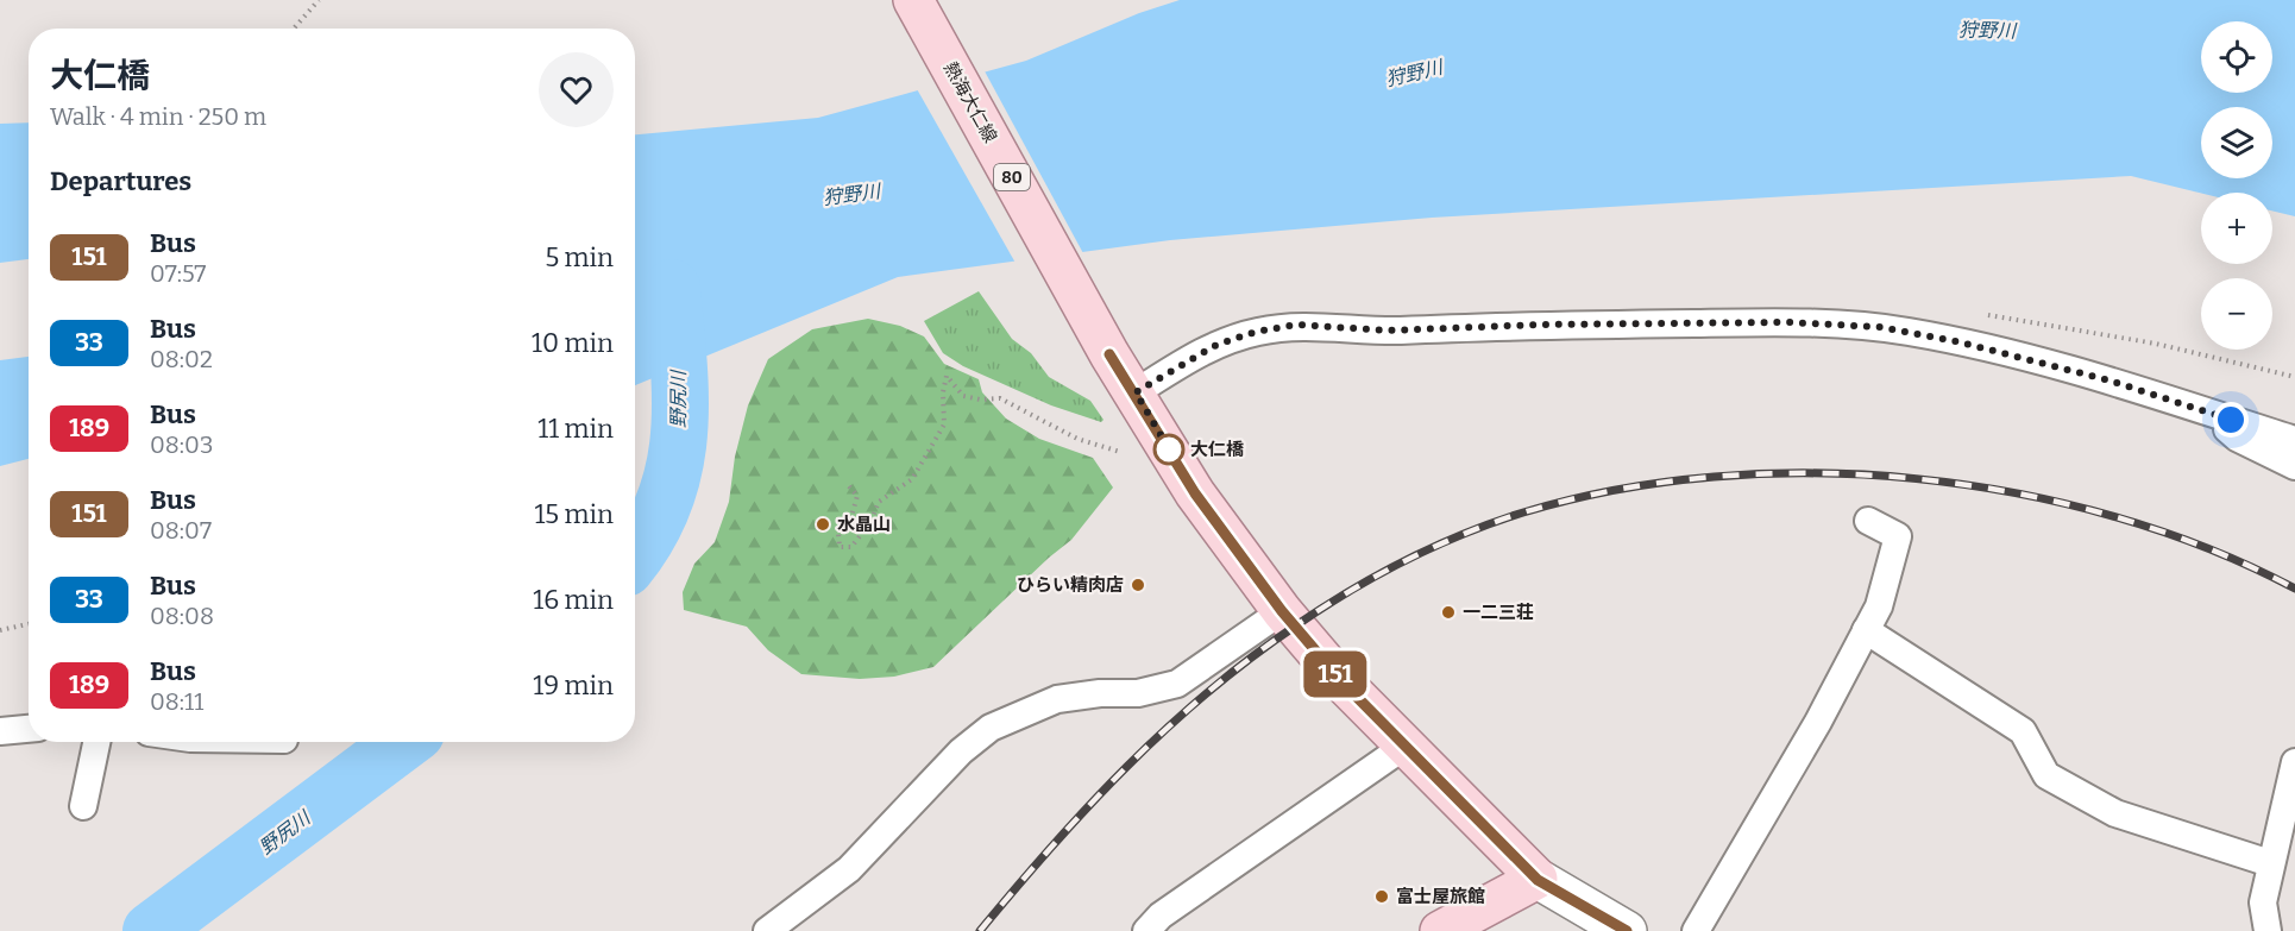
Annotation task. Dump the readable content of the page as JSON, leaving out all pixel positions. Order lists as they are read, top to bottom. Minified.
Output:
{"streets":{"main road":["熱海大仁線","80"]},"crossings":[["熱海大仁線","80"]],"water":["狩野川","野尻川"],"places":["大仁橋","水晶山","ひらい精肉店","一二三荘","富士屋旅館"],"lines":["bus line 151"],"page":{"on_map":"151","map_buttons":["+","−"],"heading":[["大仁橋","Walk · 4 min · 250 m"],"Departures"],"list":[{"mark":"151","name":"Bus","note":"07:57","value":"5 min"},{"mark":"33","name":"Bus","note":"08:02","value":"10 min"},{"mark":"189","name":"Bus","note":"08:03","value":"11 min"},{"mark":"151","name":"Bus","note":"08:07","value":"15 min"},{"mark":"33","name":"Bus","note":"08:08","value":"16 min"},{"mark":"189","name":"Bus","note":"08:11","value":"19 min"}]}}
